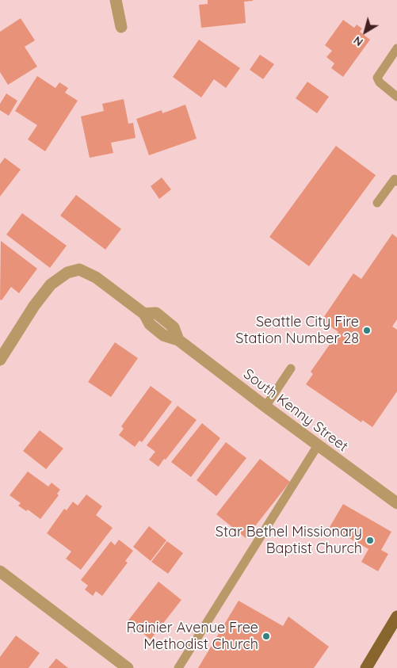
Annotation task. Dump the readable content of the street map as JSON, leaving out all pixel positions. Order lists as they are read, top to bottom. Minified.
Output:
{"streets":{"street":["South Kenny Street"]},"places":["Seattle City Fire Station Number 28","Star Bethel Missionary Baptist Church","Rainier Avenue Free Methodist Church"],"north":"bottom left"}
